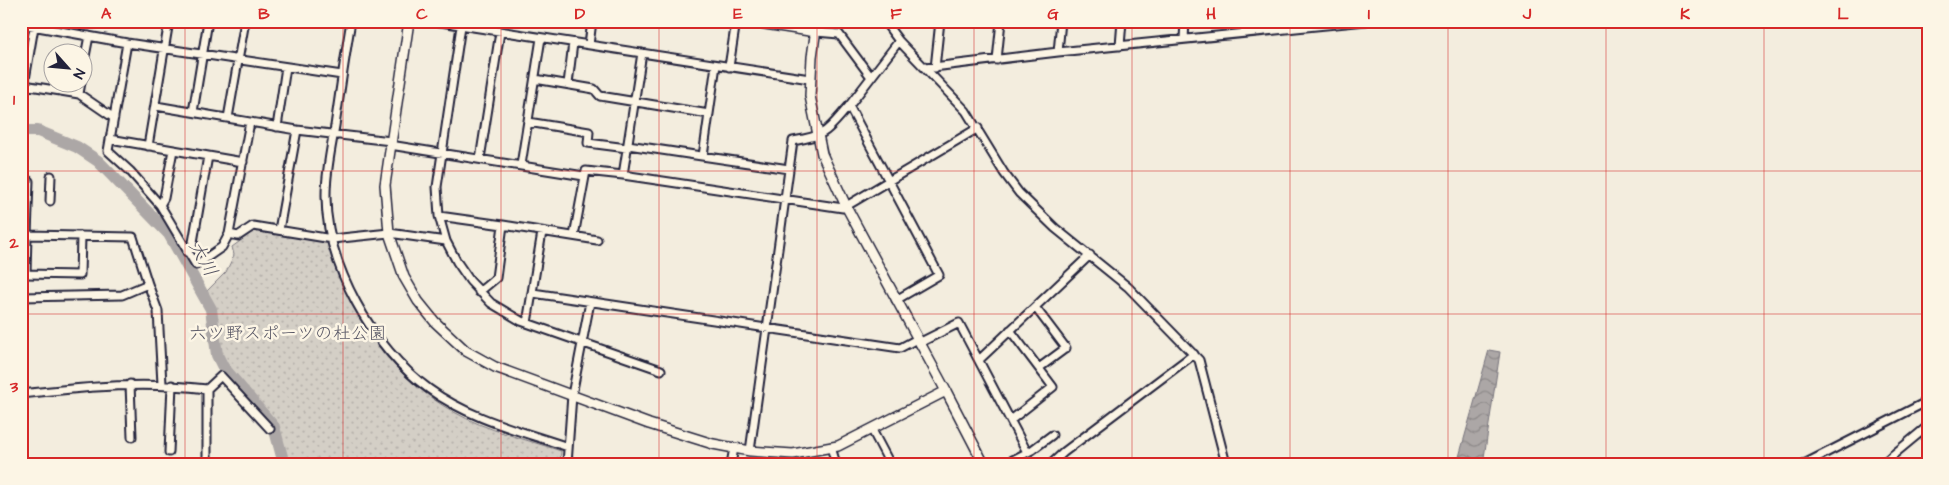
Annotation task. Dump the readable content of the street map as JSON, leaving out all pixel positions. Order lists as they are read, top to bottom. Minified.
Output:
{"water":["大川"],"parks":["六ツ野スポーツの杜公園"],"north":"bottom right","grid":{"columns":["A","B","C","D","E","F","G","H","I","J","K","L"],"rows":["1","2","3"]}}
